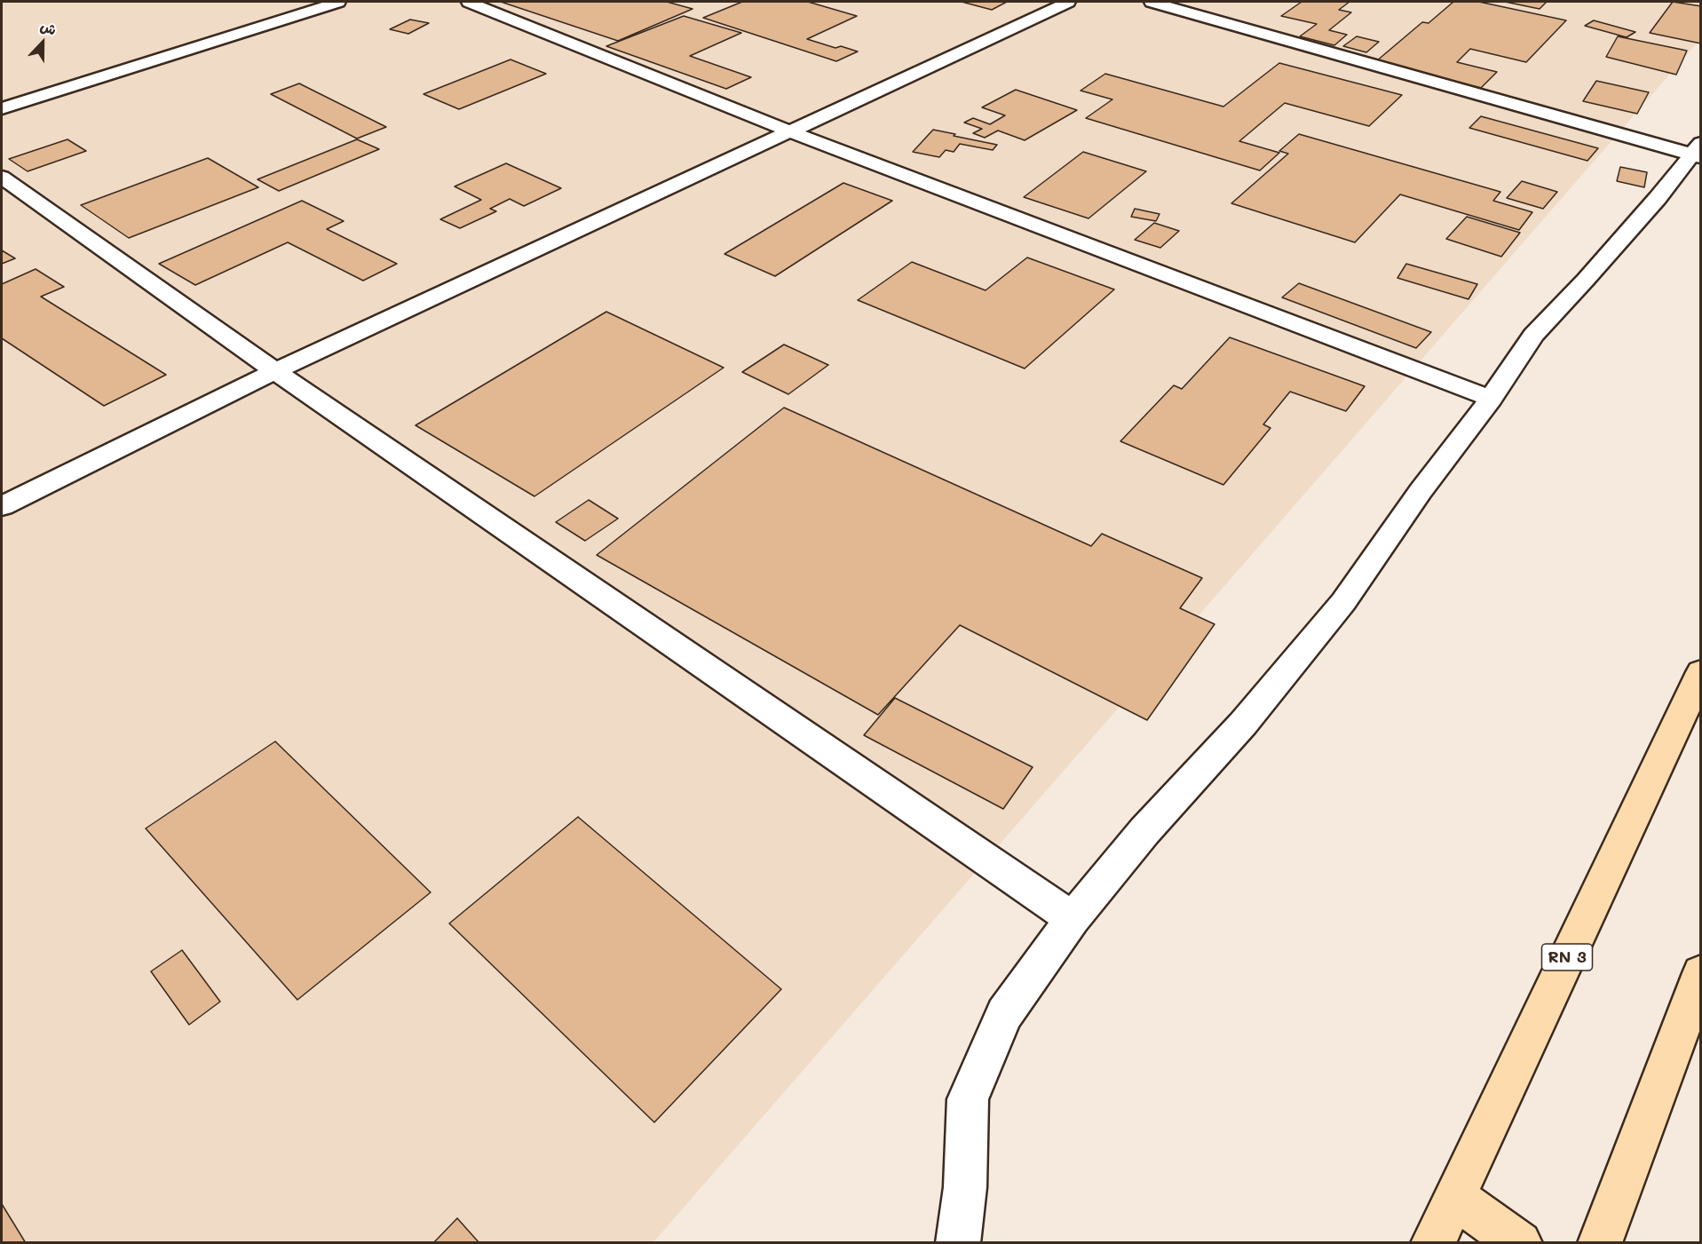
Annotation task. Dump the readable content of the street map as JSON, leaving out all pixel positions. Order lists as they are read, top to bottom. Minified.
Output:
{"streets":{"highway":["RN 3"]},"north":"top"}
